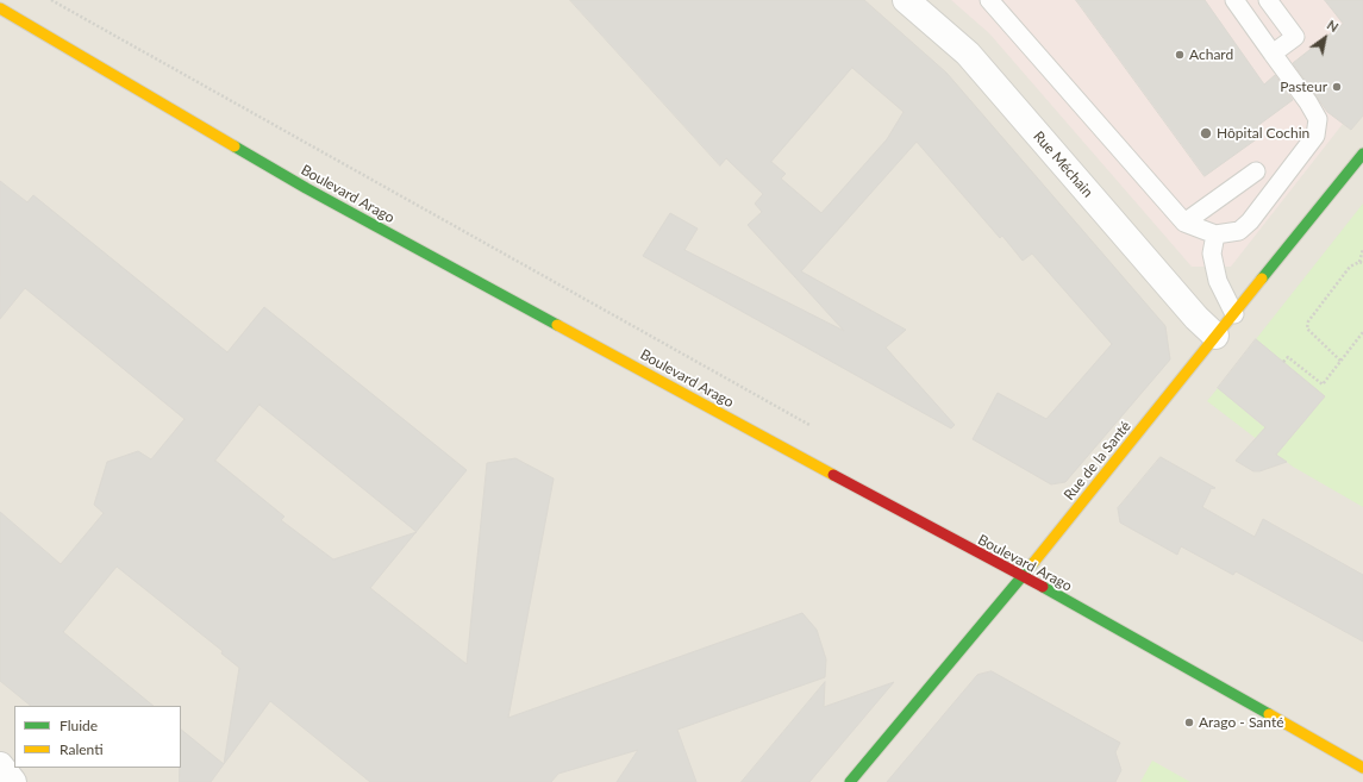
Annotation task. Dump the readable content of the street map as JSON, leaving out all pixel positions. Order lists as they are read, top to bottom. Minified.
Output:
{"streets":{"main road":["Boulevard Arago","Rue de la Santé"],"street":["Rue Méchain"]},"crossings":[["Rue Méchain","Rue de la Santé"],["Boulevard Arago","Rue de la Santé"]],"places":["Achard","Pasteur","Hôpital Cochin","Arago - Santé"],"legend":["Fluide","Ralenti"],"north":"top right"}
